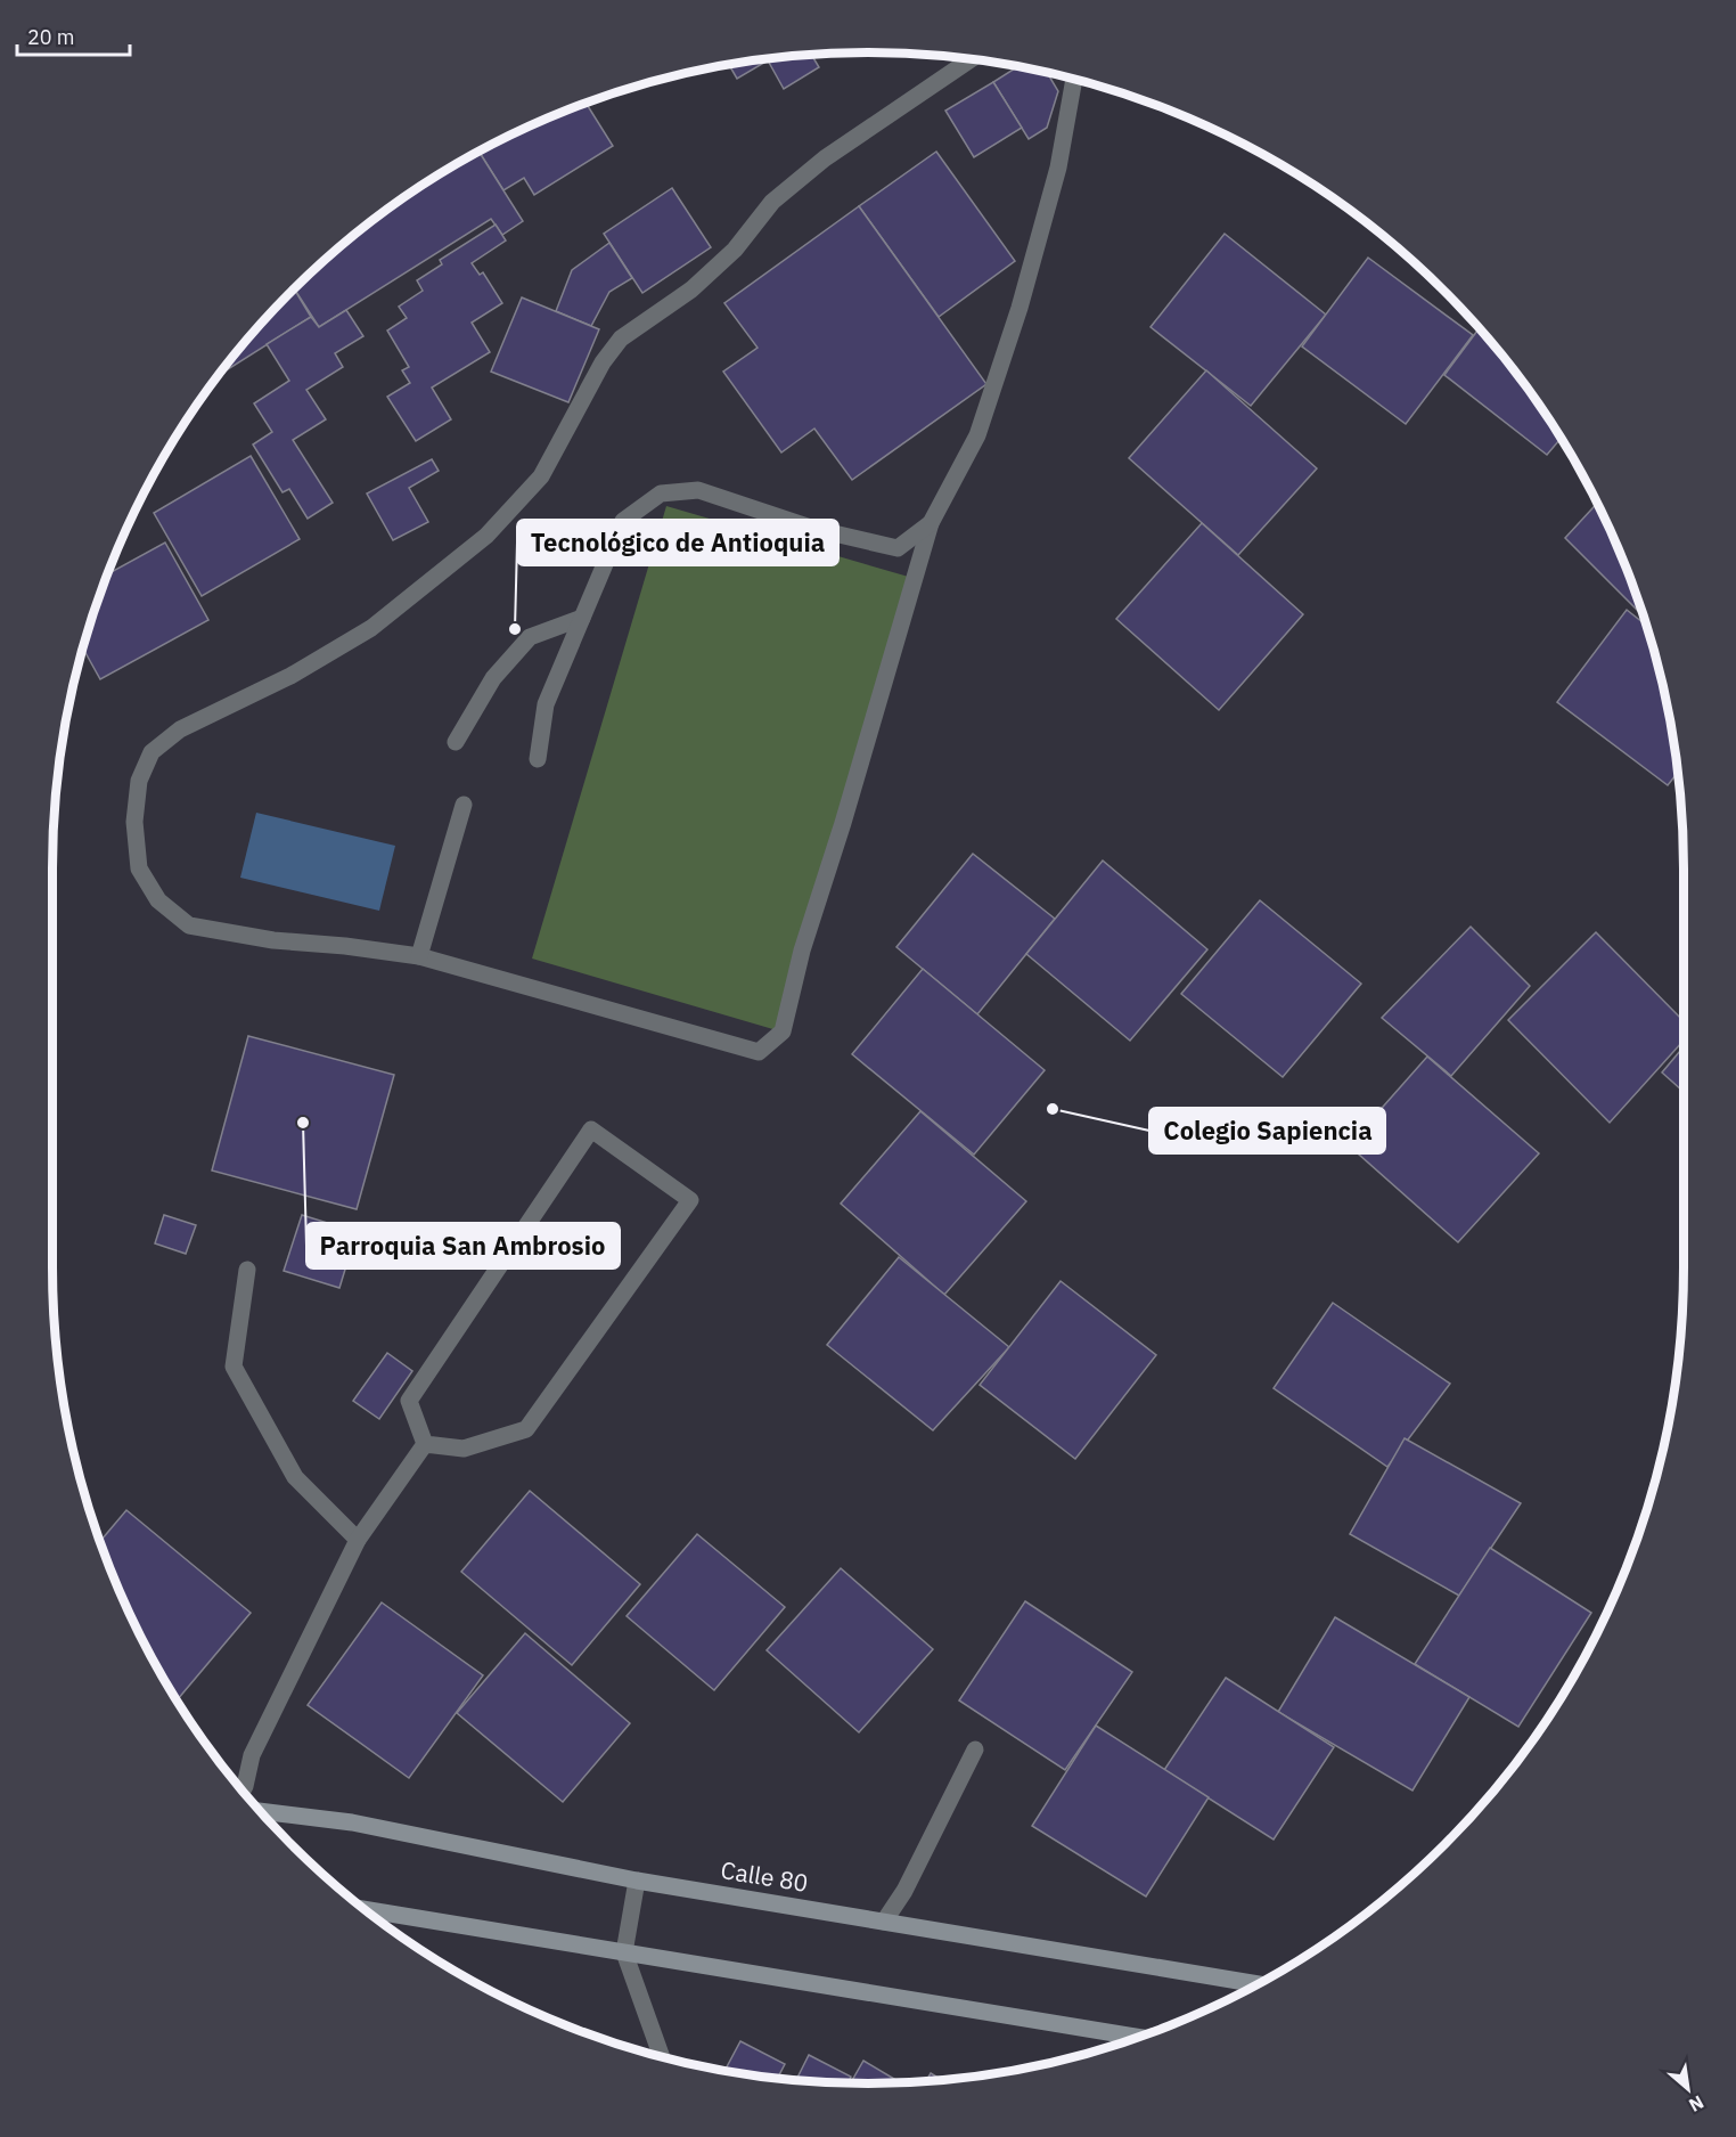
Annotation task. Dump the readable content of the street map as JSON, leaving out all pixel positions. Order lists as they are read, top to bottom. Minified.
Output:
{"streets":{"main road":["Calle 80"]},"places":["Tecnológico de Antioquia","Colegio Sapiencia","Parroquia San Ambrosio"],"scale_bar":"20 m","north":"bottom right"}
